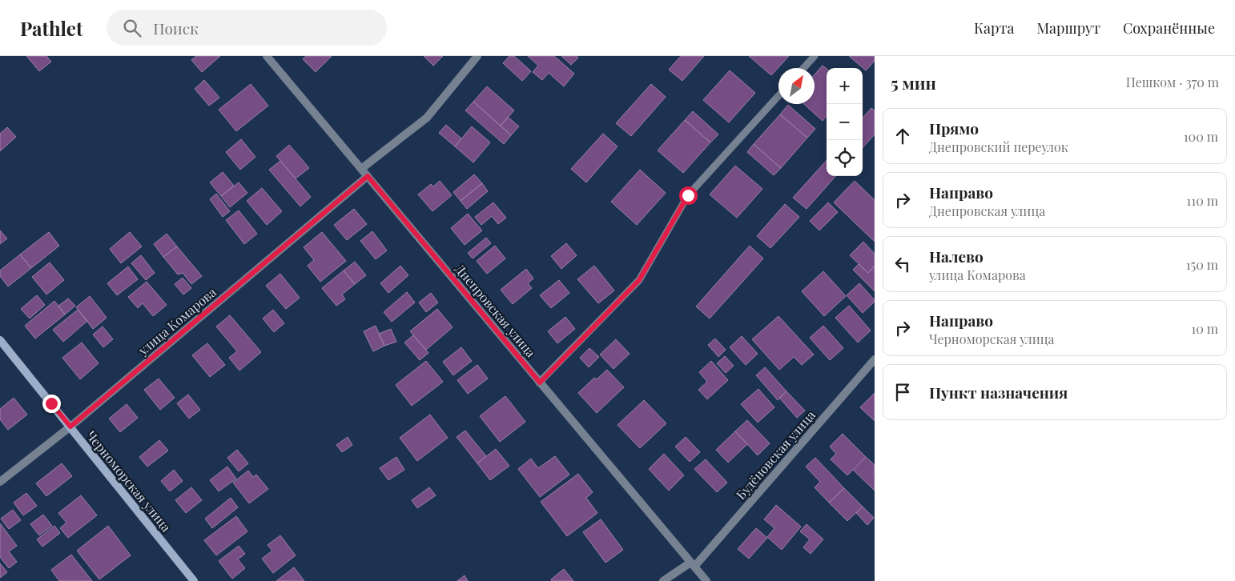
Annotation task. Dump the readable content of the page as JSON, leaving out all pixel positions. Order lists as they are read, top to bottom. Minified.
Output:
{"streets":{"street":["Днепровская улица","улица Комарова","Будёновская улица","Черноморская улица"]},"crossings":[["Днепровская улица","улица Комарова"],["Днепровская улица","Будёновская улица"],["улица Комарова","Черноморская улица"]],"north":"top right","page":{"header":"Pathlet","search":"Поиск","nav":["Карта","Маршрут","Сохранённые"],"heading":["5 мин","Пешком · 370 m"],"map_buttons":["+","−"],"list":[["Прямо","Днепровский переулок","100 m"],["Направо","Днепровская улица","110 m"],["Налево","улица Комарова","150 m"],["Направо","Черноморская улица","10 m"],"Пункт назначения"]}}
